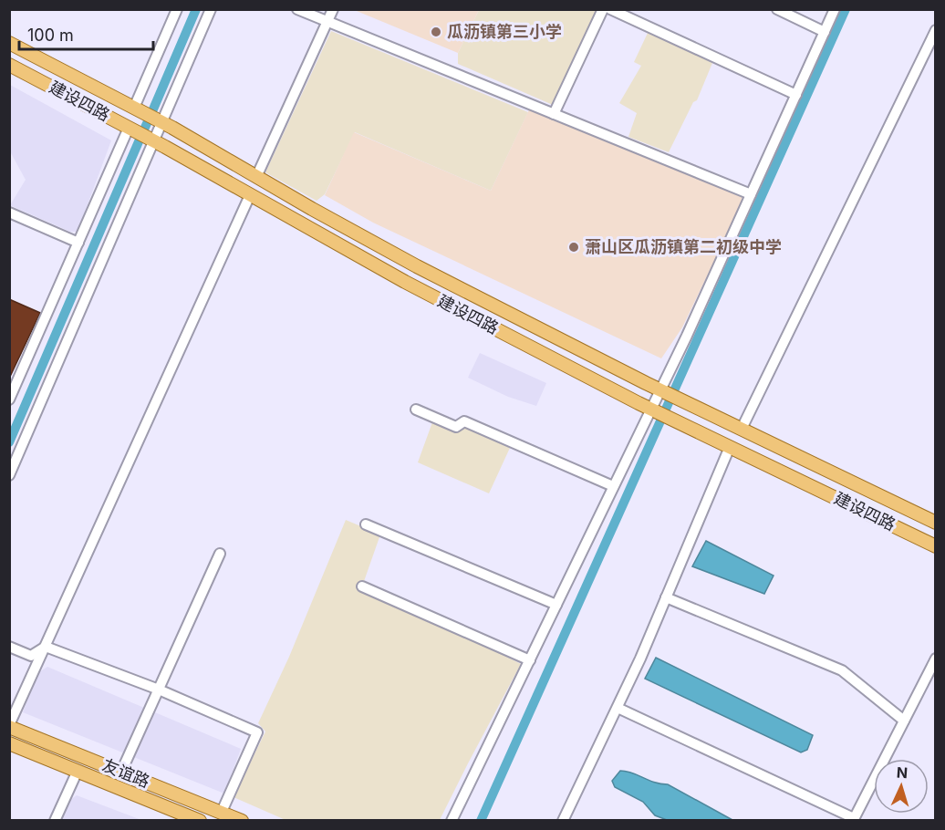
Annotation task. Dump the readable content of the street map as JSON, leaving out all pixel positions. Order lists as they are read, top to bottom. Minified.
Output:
{"streets":{"main road":["建设四路","友谊路"]},"places":["瓜沥镇第三小学","萧山区瓜沥镇第二初级中学"],"scale_bar":"100 m","north":"top"}
